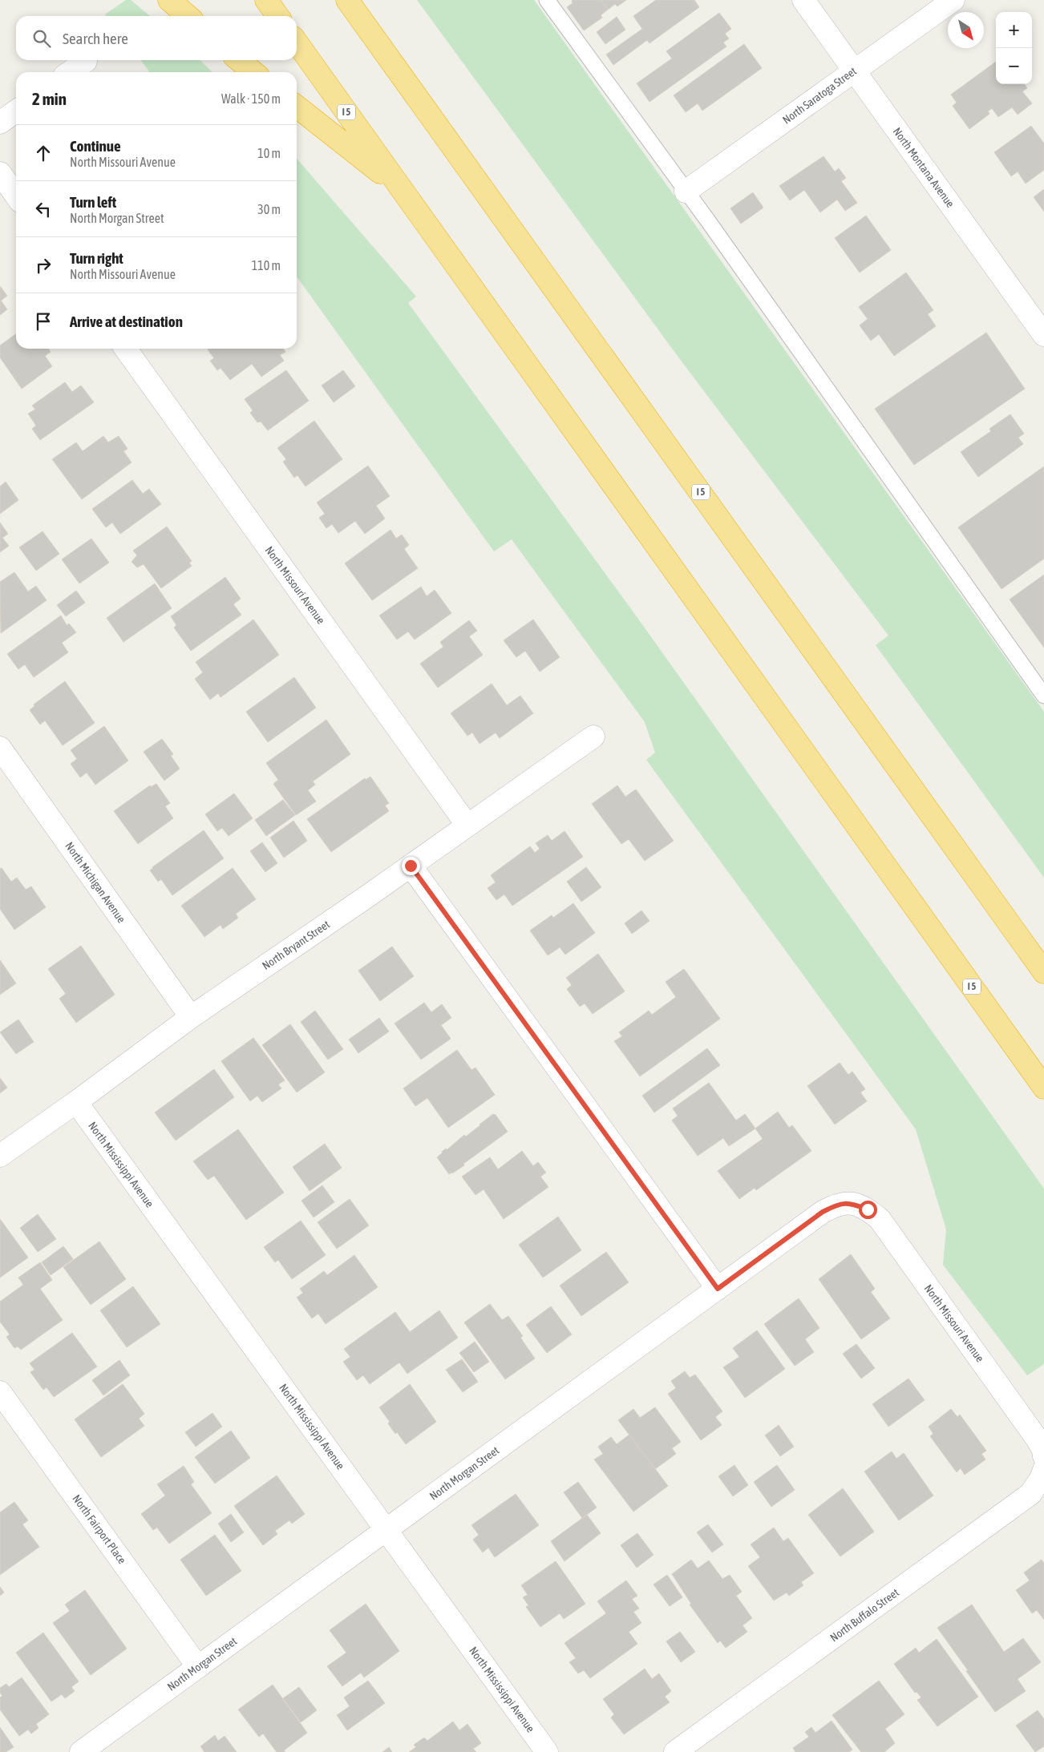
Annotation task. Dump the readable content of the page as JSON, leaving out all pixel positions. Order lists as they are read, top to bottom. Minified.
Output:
{"streets":{"highway":["I 5"],"street":["North Saratoga Street","North Montana Avenue","North Missouri Avenue","North Michigan Avenue","North Bryant Street","North Mississippi Avenue","North Morgan Street","North Fairport Place","North Buffalo Street"]},"crossings":[["North Saratoga Street","North Montana Avenue"],["North Missouri Avenue","North Bryant Street"],["North Missouri Avenue","North Morgan Street"],["North Michigan Avenue","North Bryant Street"],["North Bryant Street","North Mississippi Avenue"],["North Mississippi Avenue","North Morgan Street"],["North Morgan Street","North Fairport Place"]],"north":"bottom right","page":{"map_buttons":["+","−"],"search":"Search here","heading":["2 min","Walk · 150 m"],"list":[["Continue","North Missouri Avenue","10 m"],["Turn left","North Morgan Street","30 m"],["Turn right","North Missouri Avenue","110 m"],"Arrive at destination"]}}
